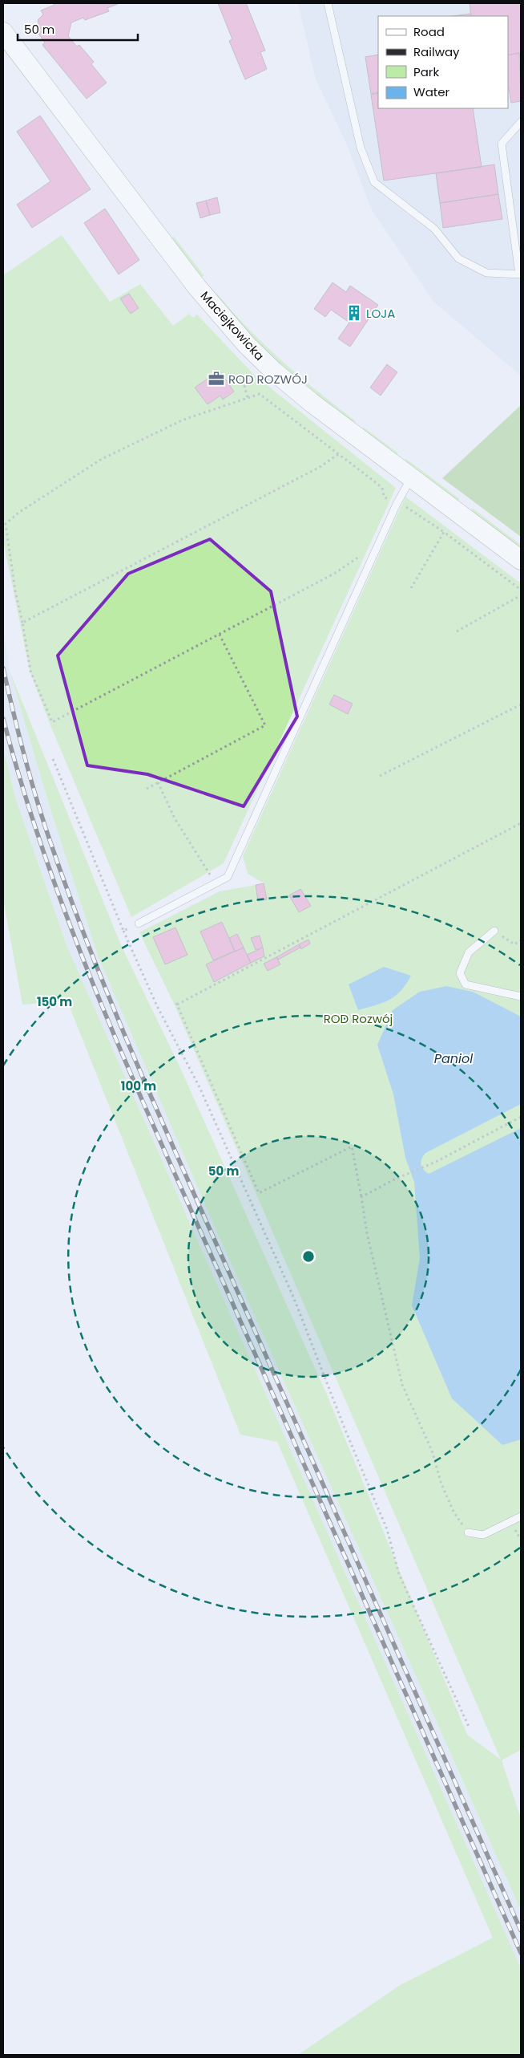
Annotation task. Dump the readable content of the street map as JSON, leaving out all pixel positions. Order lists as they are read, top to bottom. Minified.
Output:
{"streets":{"street":["Maciejkowicka"]},"water":["Paniol"],"parks":["ROD Rozwój"],"places":{"building":["LOJA"],"office":["ROD ROZWÓJ"]},"legend":["Road","Railway","Park","Water"],"scale_bar":"50 m","rings":["150 m","100 m","50 m"]}
